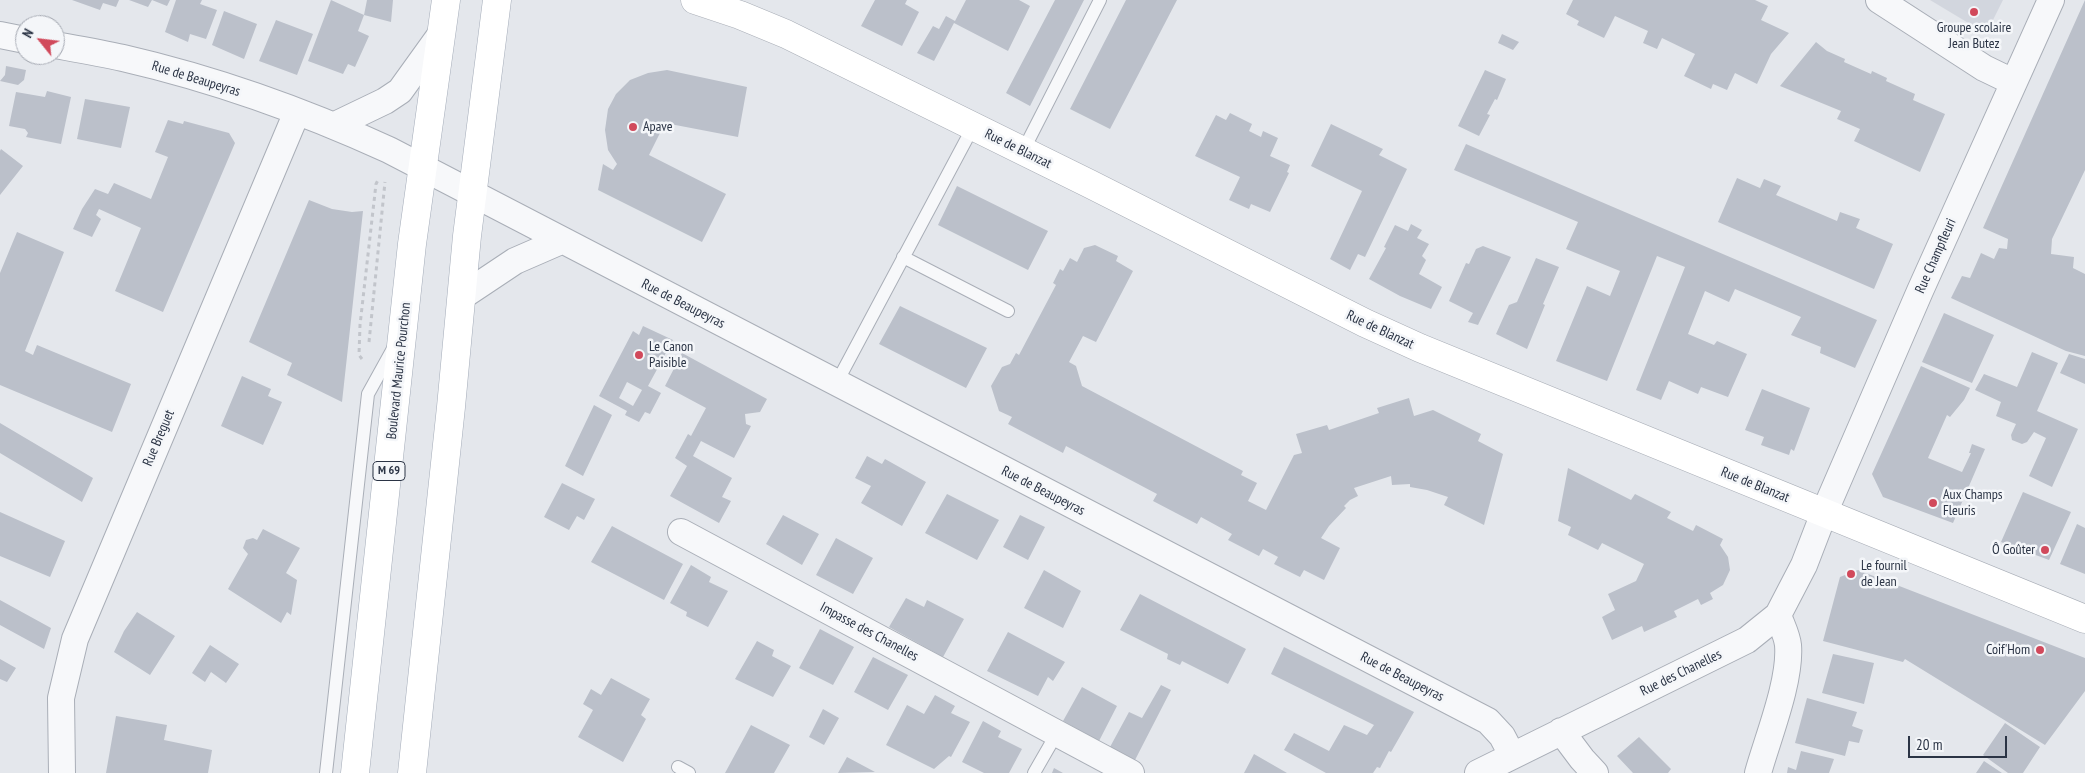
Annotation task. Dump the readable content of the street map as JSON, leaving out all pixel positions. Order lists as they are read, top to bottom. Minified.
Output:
{"streets":{"main road":["Rue de Blanzat","Boulevard Maurice Pourchon","M 69"],"street":["Rue de Beaupeyras","Rue Champfleuri","Rue Breguet","Impasse des Chanelles","Rue des Chanelles"]},"crossings":[["Rue de Beaupeyras","Boulevard Maurice Pourchon"],["Rue de Beaupeyras","Rue Breguet"],["Rue de Beaupeyras","Rue des Chanelles"],["Rue de Blanzat","Rue Champfleuri"],["Rue de Blanzat","Rue des Chanelles"],["Rue Champfleuri","Rue des Chanelles"]],"places":["Groupe scolaire Jean Butez","Apave","Le Canon Paisible","Aux Champs Fleuris","Ô Goûter","Le fournil de Jean","Coif'Hom"],"scale_bar":"20 m","north":"top left"}
